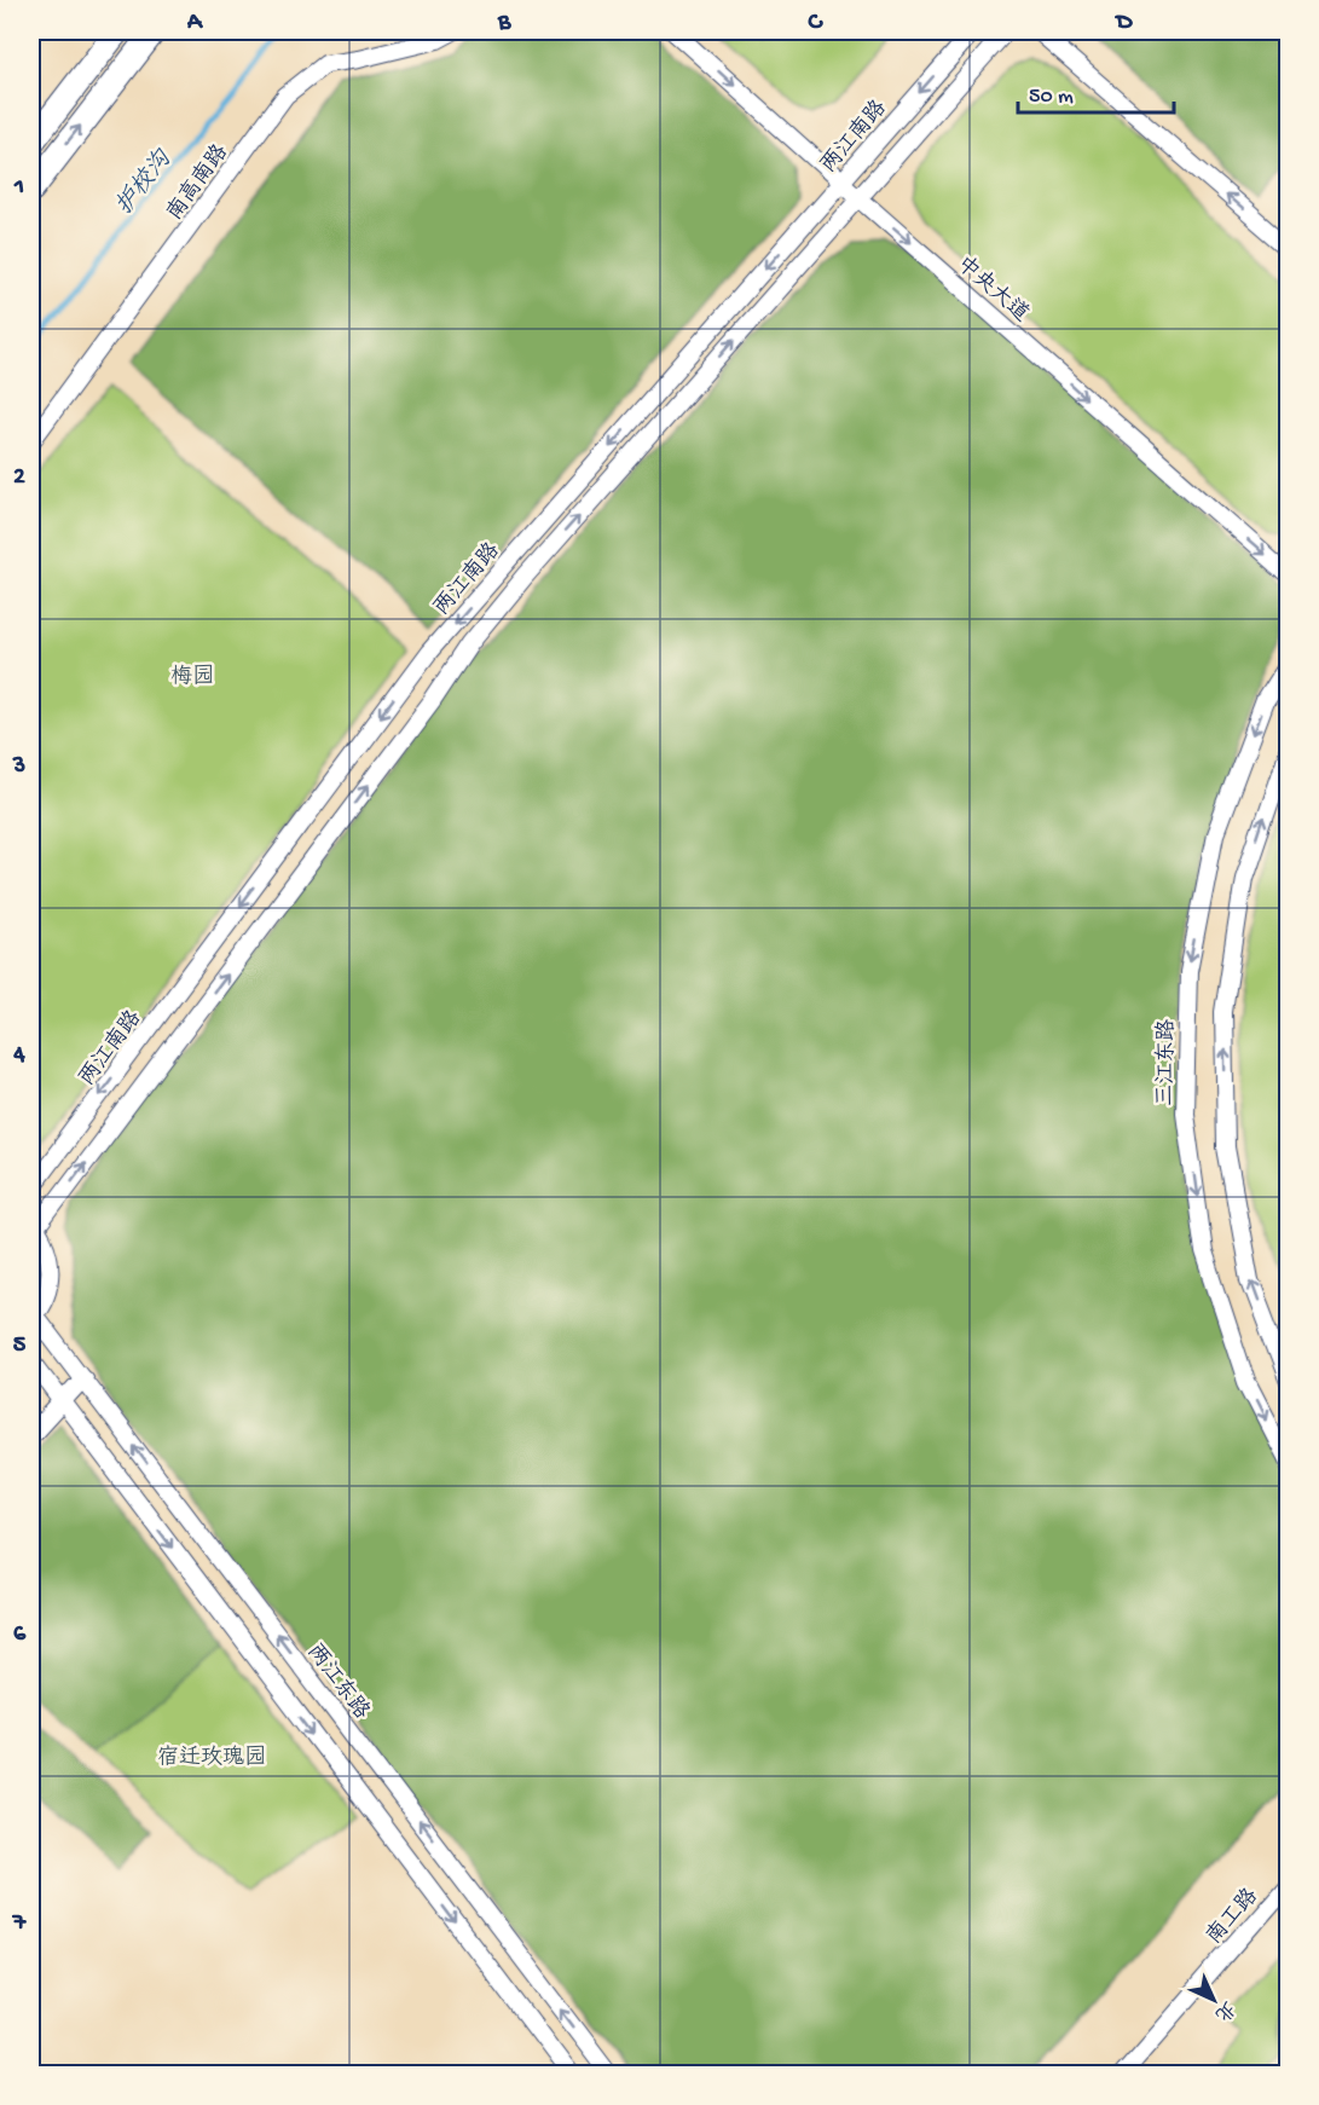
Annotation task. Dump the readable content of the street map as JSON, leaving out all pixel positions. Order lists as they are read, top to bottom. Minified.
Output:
{"streets":{"street":["两江南路","南高南路","中央大道","三江东路","两江东路","南工路"]},"crossings":[["两江南路","中央大道"]],"one_way":["中央大道"],"water":["护校沟"],"parks":["梅园","宿迁玫瑰园"],"scale_bar":"50 m","north":"bottom right","grid":{"columns":["A","B","C","D"],"rows":["1","2","3","4","5","6","7"]}}
